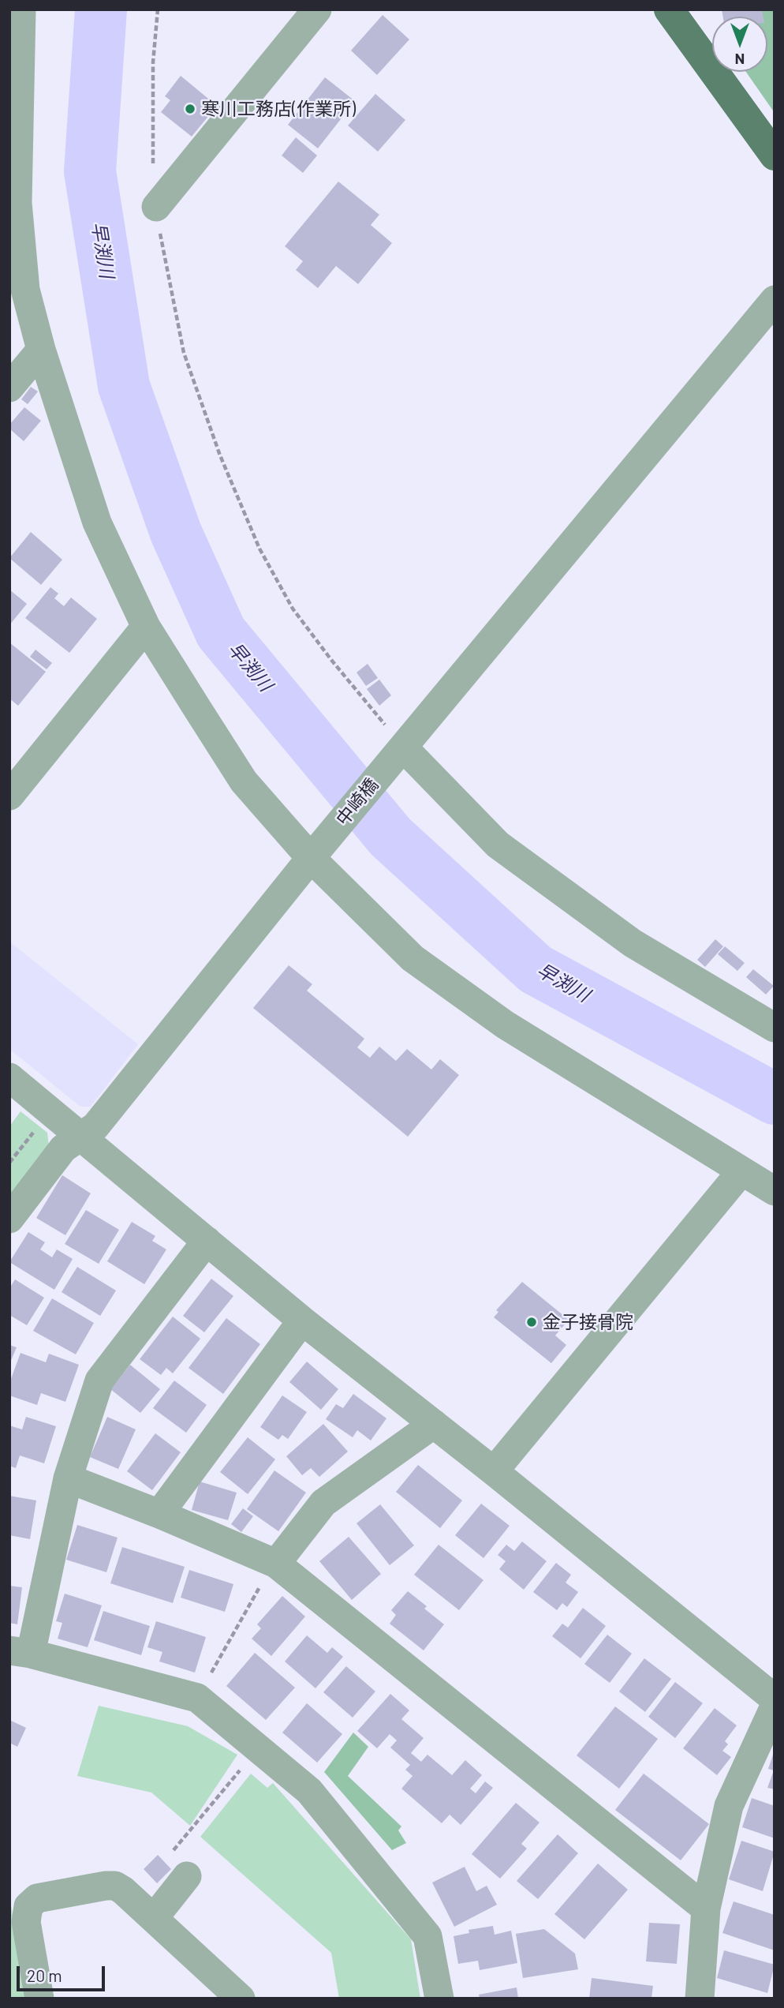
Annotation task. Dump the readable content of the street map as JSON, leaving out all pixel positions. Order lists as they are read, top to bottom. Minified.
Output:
{"streets":{"street":["中崎橋"]},"water":["早渕川"],"places":["寒川工務店(作業所)","金子接骨院"],"scale_bar":"20 m","north":"bottom"}
